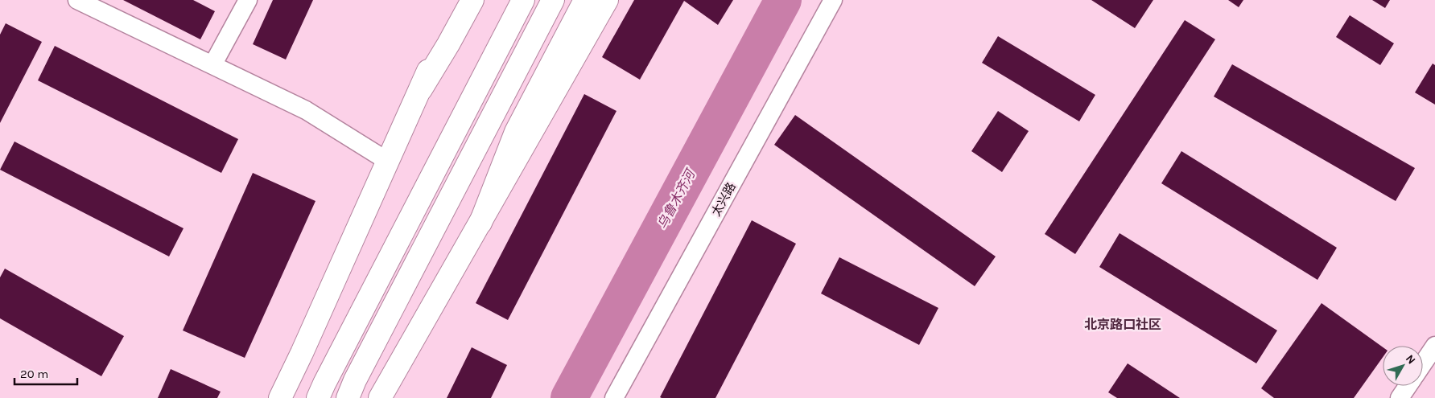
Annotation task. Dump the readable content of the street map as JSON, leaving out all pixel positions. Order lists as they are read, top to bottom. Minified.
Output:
{"streets":{"street":["太兴路"]},"districts":["北京路口社区"],"water":["乌鲁木齐河"],"scale_bar":"20 m","north":"top right"}
